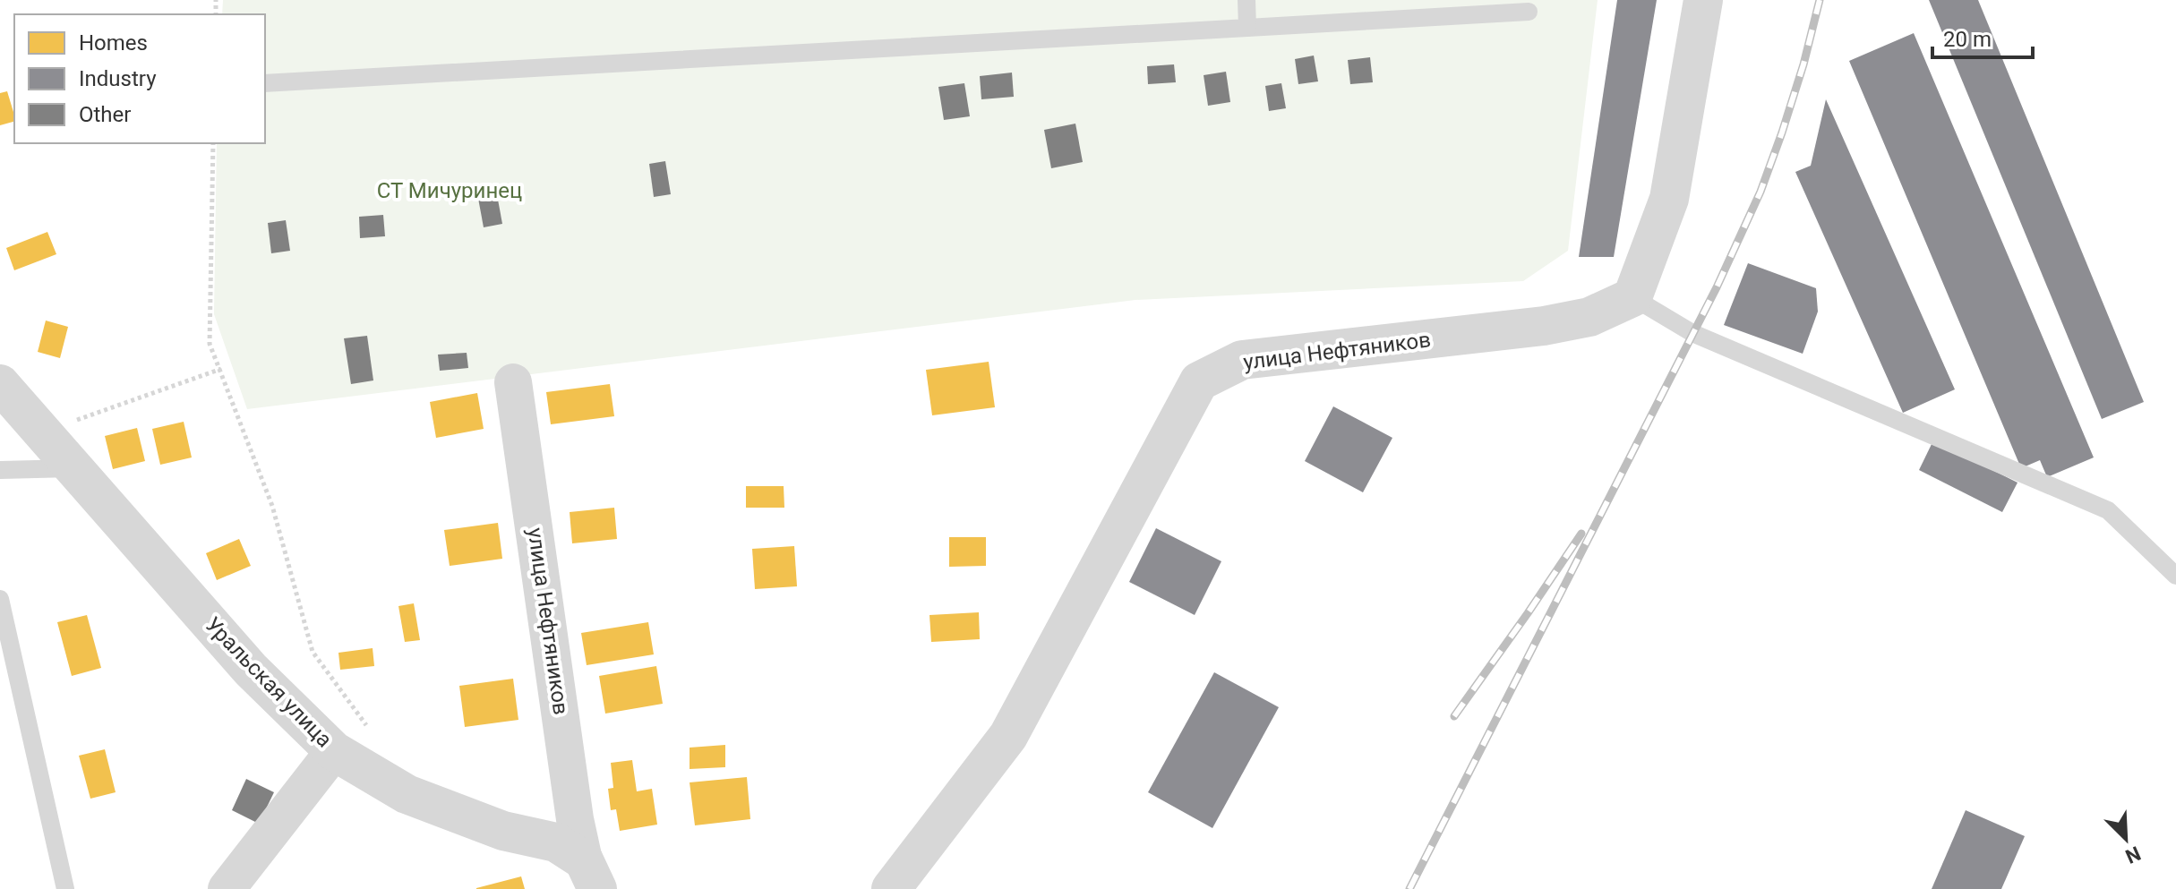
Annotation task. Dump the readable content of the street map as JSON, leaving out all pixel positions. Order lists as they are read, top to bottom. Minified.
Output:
{"streets":{"street":["улица Нефтяников","Уральская улица"]},"crossings":[["улица Нефтяников","Уральская улица"]],"parks":["СТ Мичуринец"],"legend":["Homes","Industry","Other"],"scale_bar":"20 m","north":"bottom right"}
